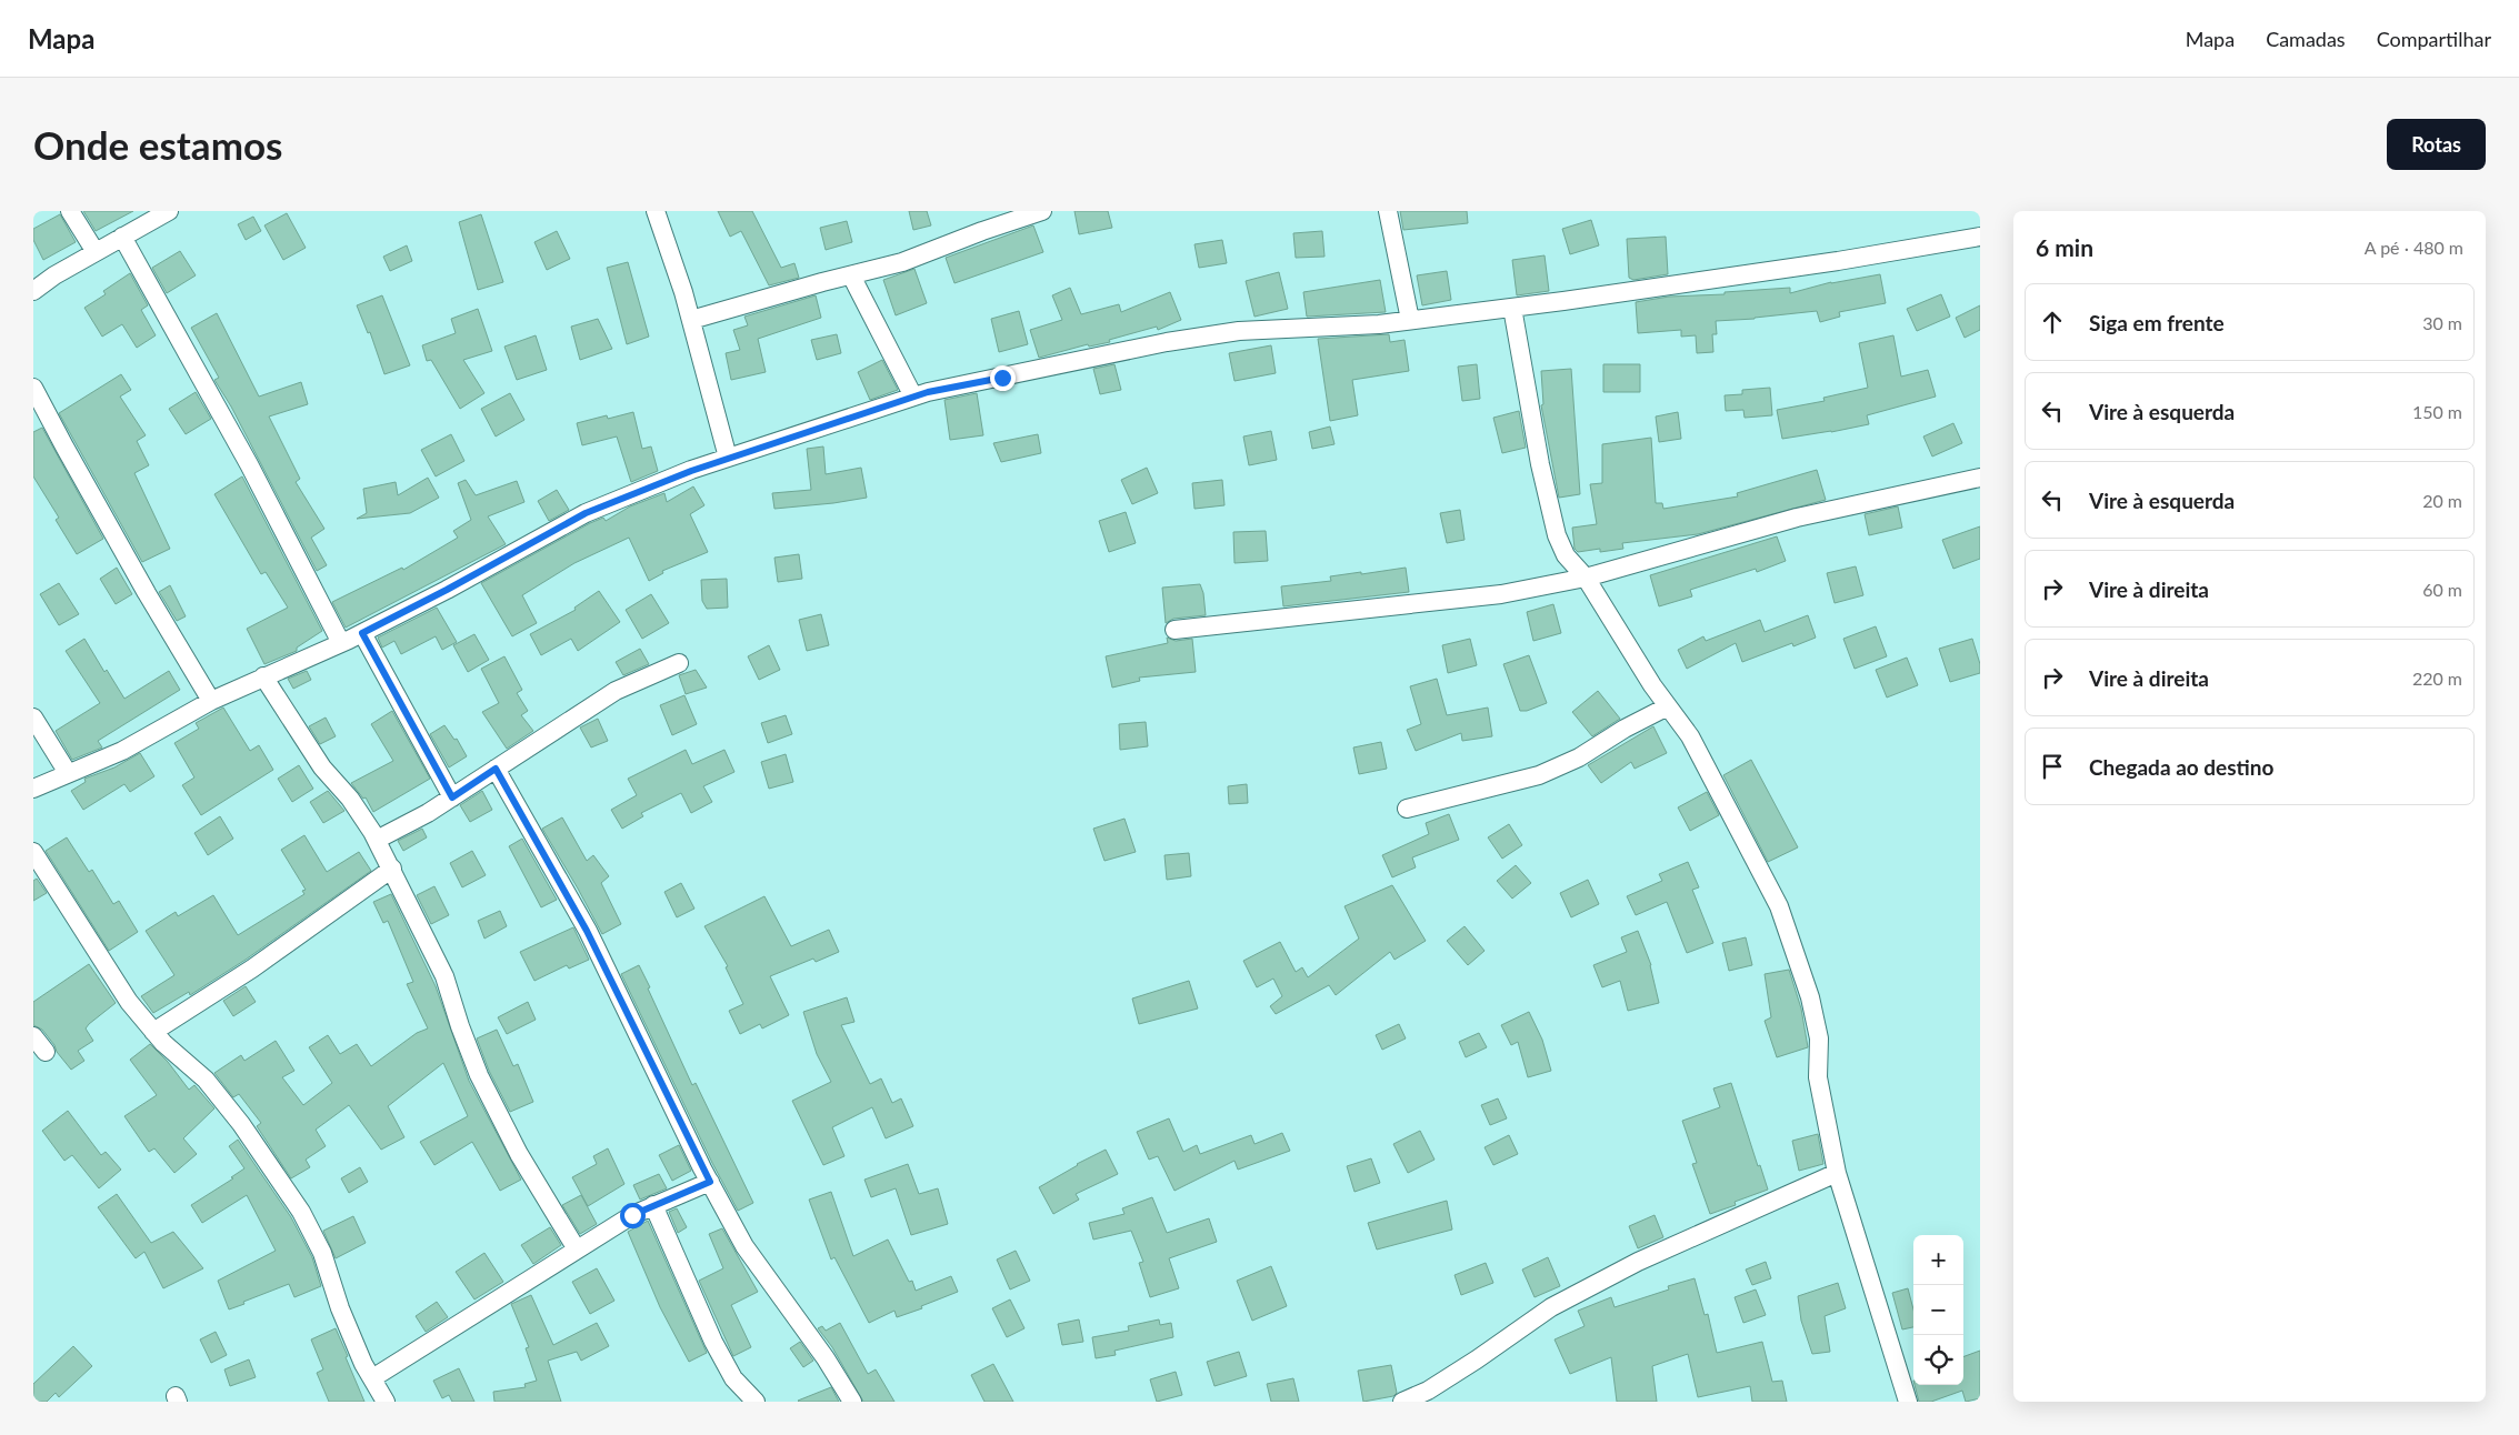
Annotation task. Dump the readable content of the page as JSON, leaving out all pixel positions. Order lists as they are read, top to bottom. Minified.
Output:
{"page":{"header":"Mapa","nav":["Mapa","Camadas","Compartilhar"],"buttons":"Rotas","title":"Onde estamos","heading":["6 min","A pé · 480 m"],"list":[["Siga em frente","30 m"],["Vire à esquerda","150 m"],["Vire à esquerda","20 m"],["Vire à direita","60 m"],["Vire à direita","220 m"],"Chegada ao destino"],"map_buttons":["+","−"]}}
